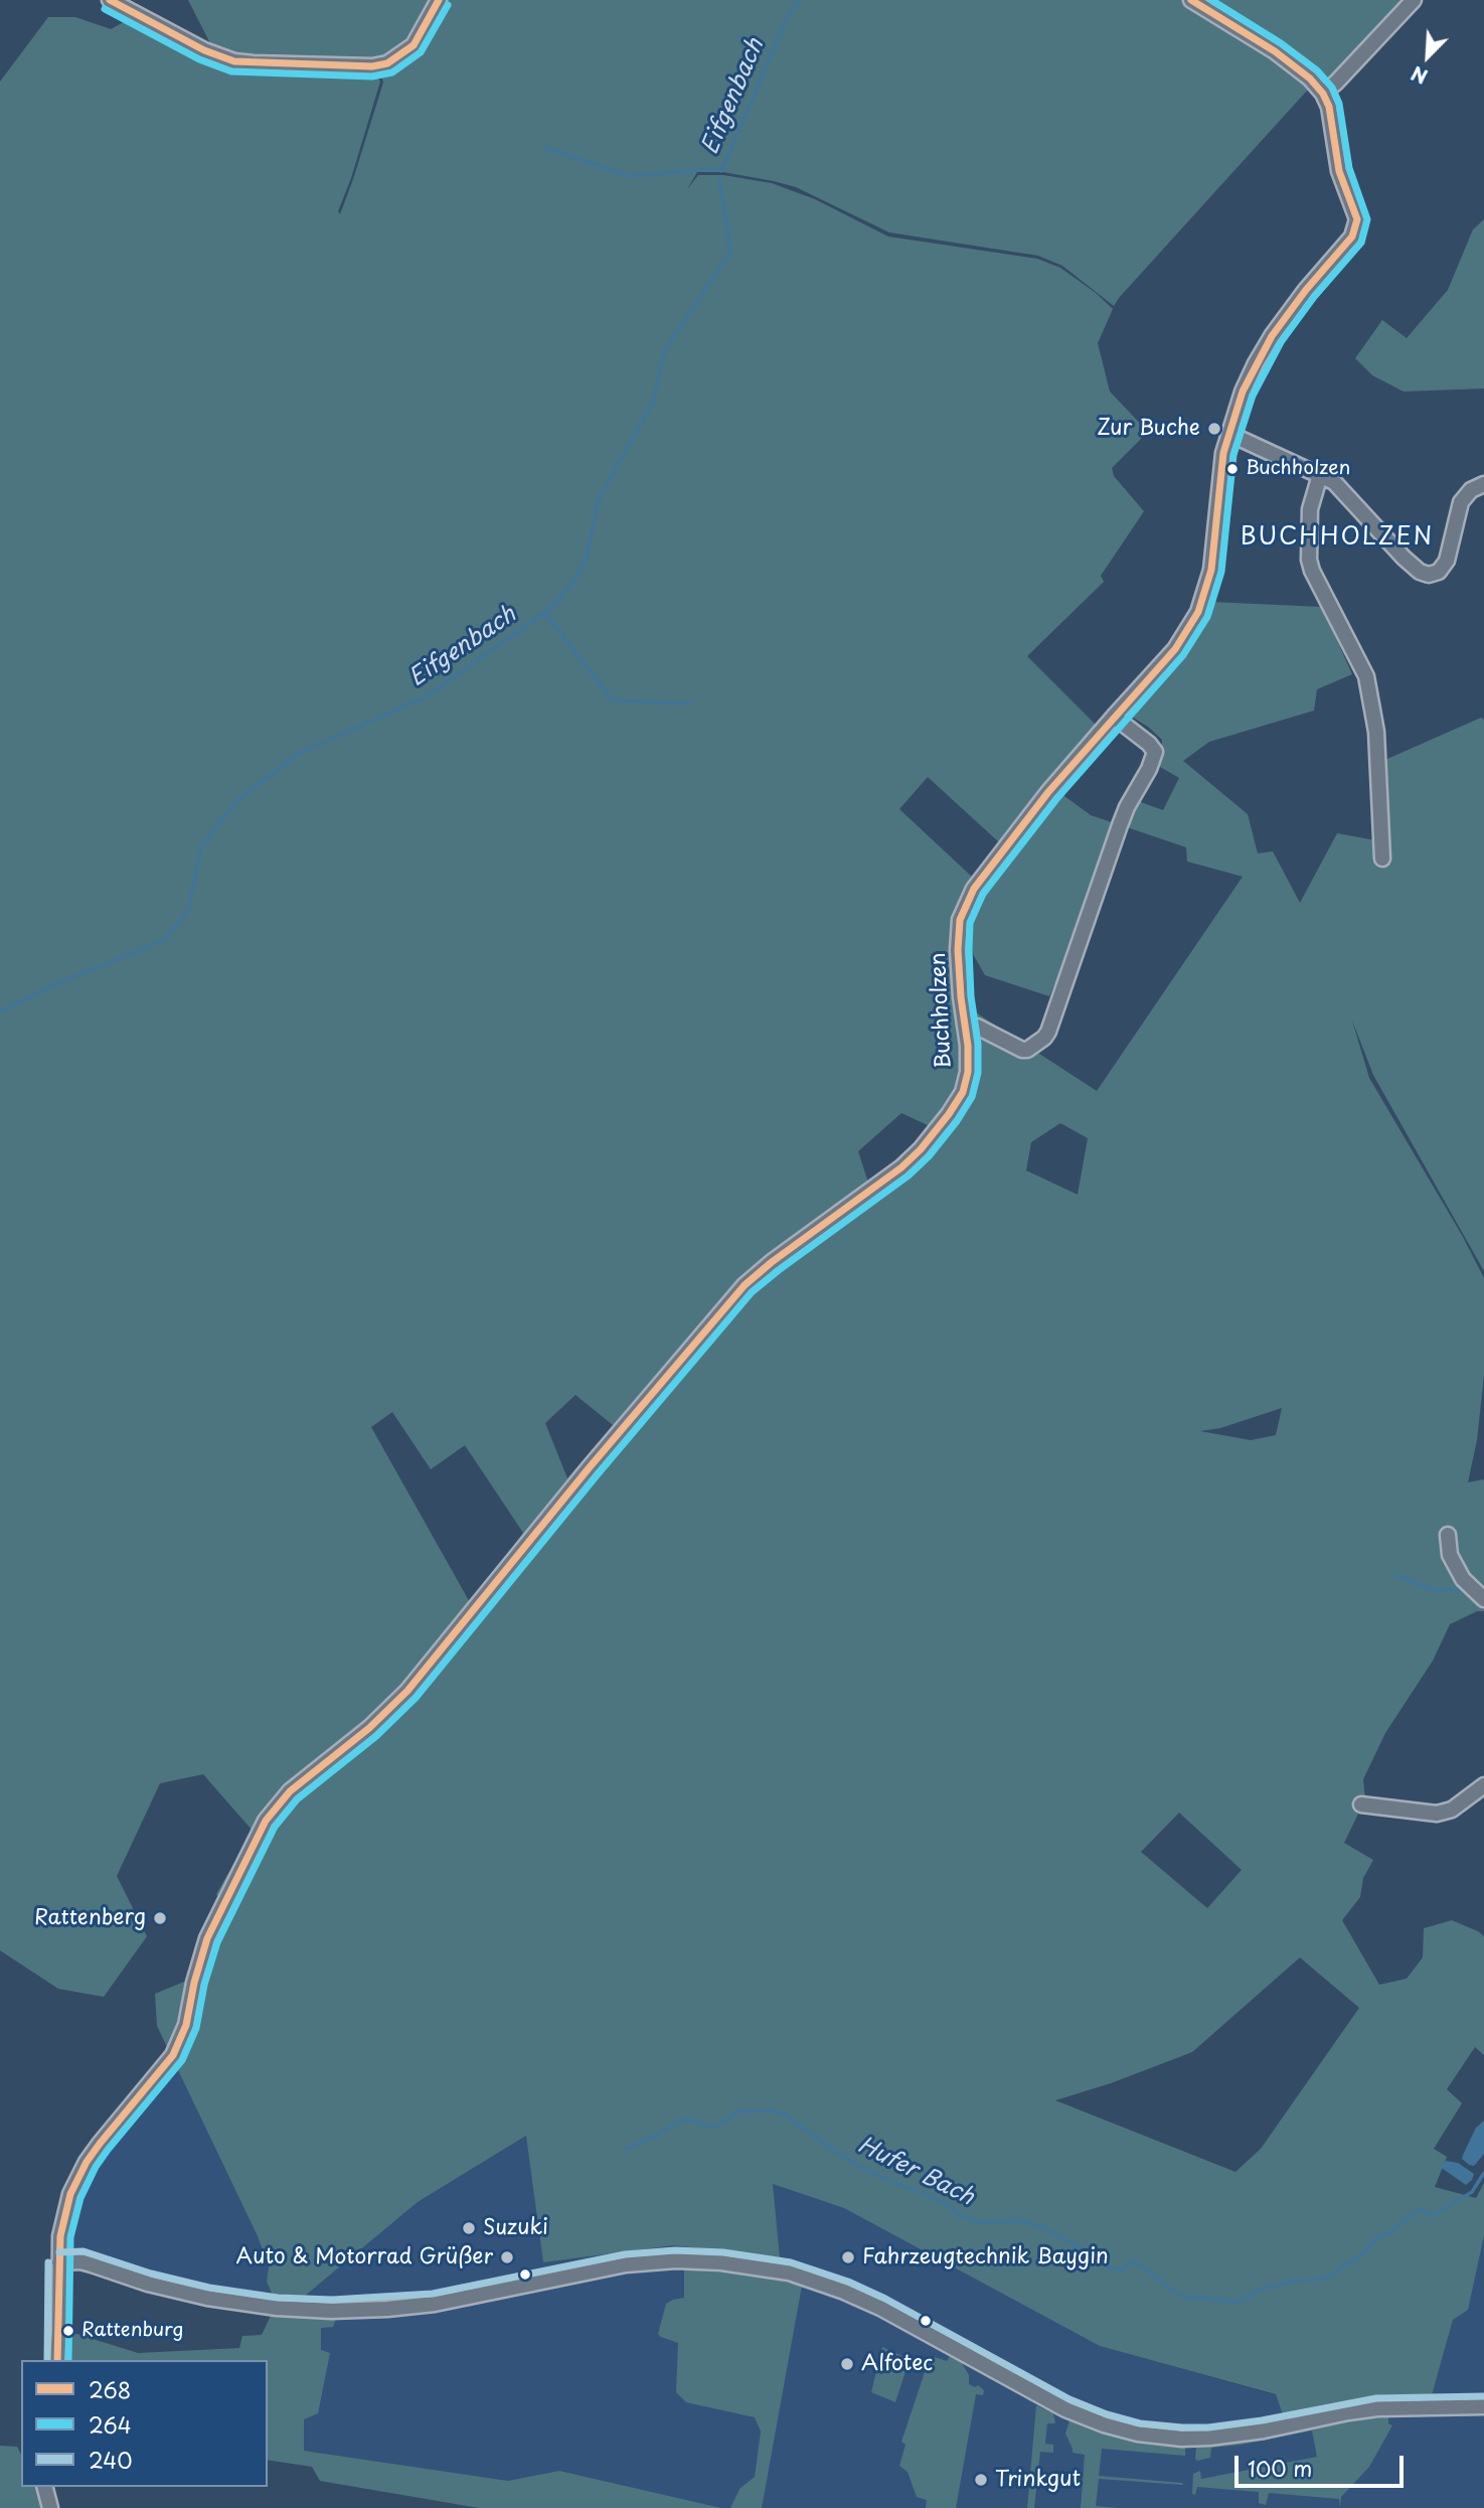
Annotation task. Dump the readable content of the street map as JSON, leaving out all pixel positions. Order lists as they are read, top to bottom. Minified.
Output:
{"streets":{"street":["Buchholzen"]},"districts":["BUCHHOLZEN"],"water":["Eifgenbach","Hufer Bach"],"places":["Zur Buche","Buchholzen","Rattenberg","Suzuki","Auto & Motorrad Grüßer","Fahrzeugtechnik Baygin","Rattenburg","Alfotec","Trinkgut"],"lines":["transit line 268","transit line 264","transit line 240"],"legend":["268","264","240"],"scale_bar":"100 m","north":"bottom left"}
